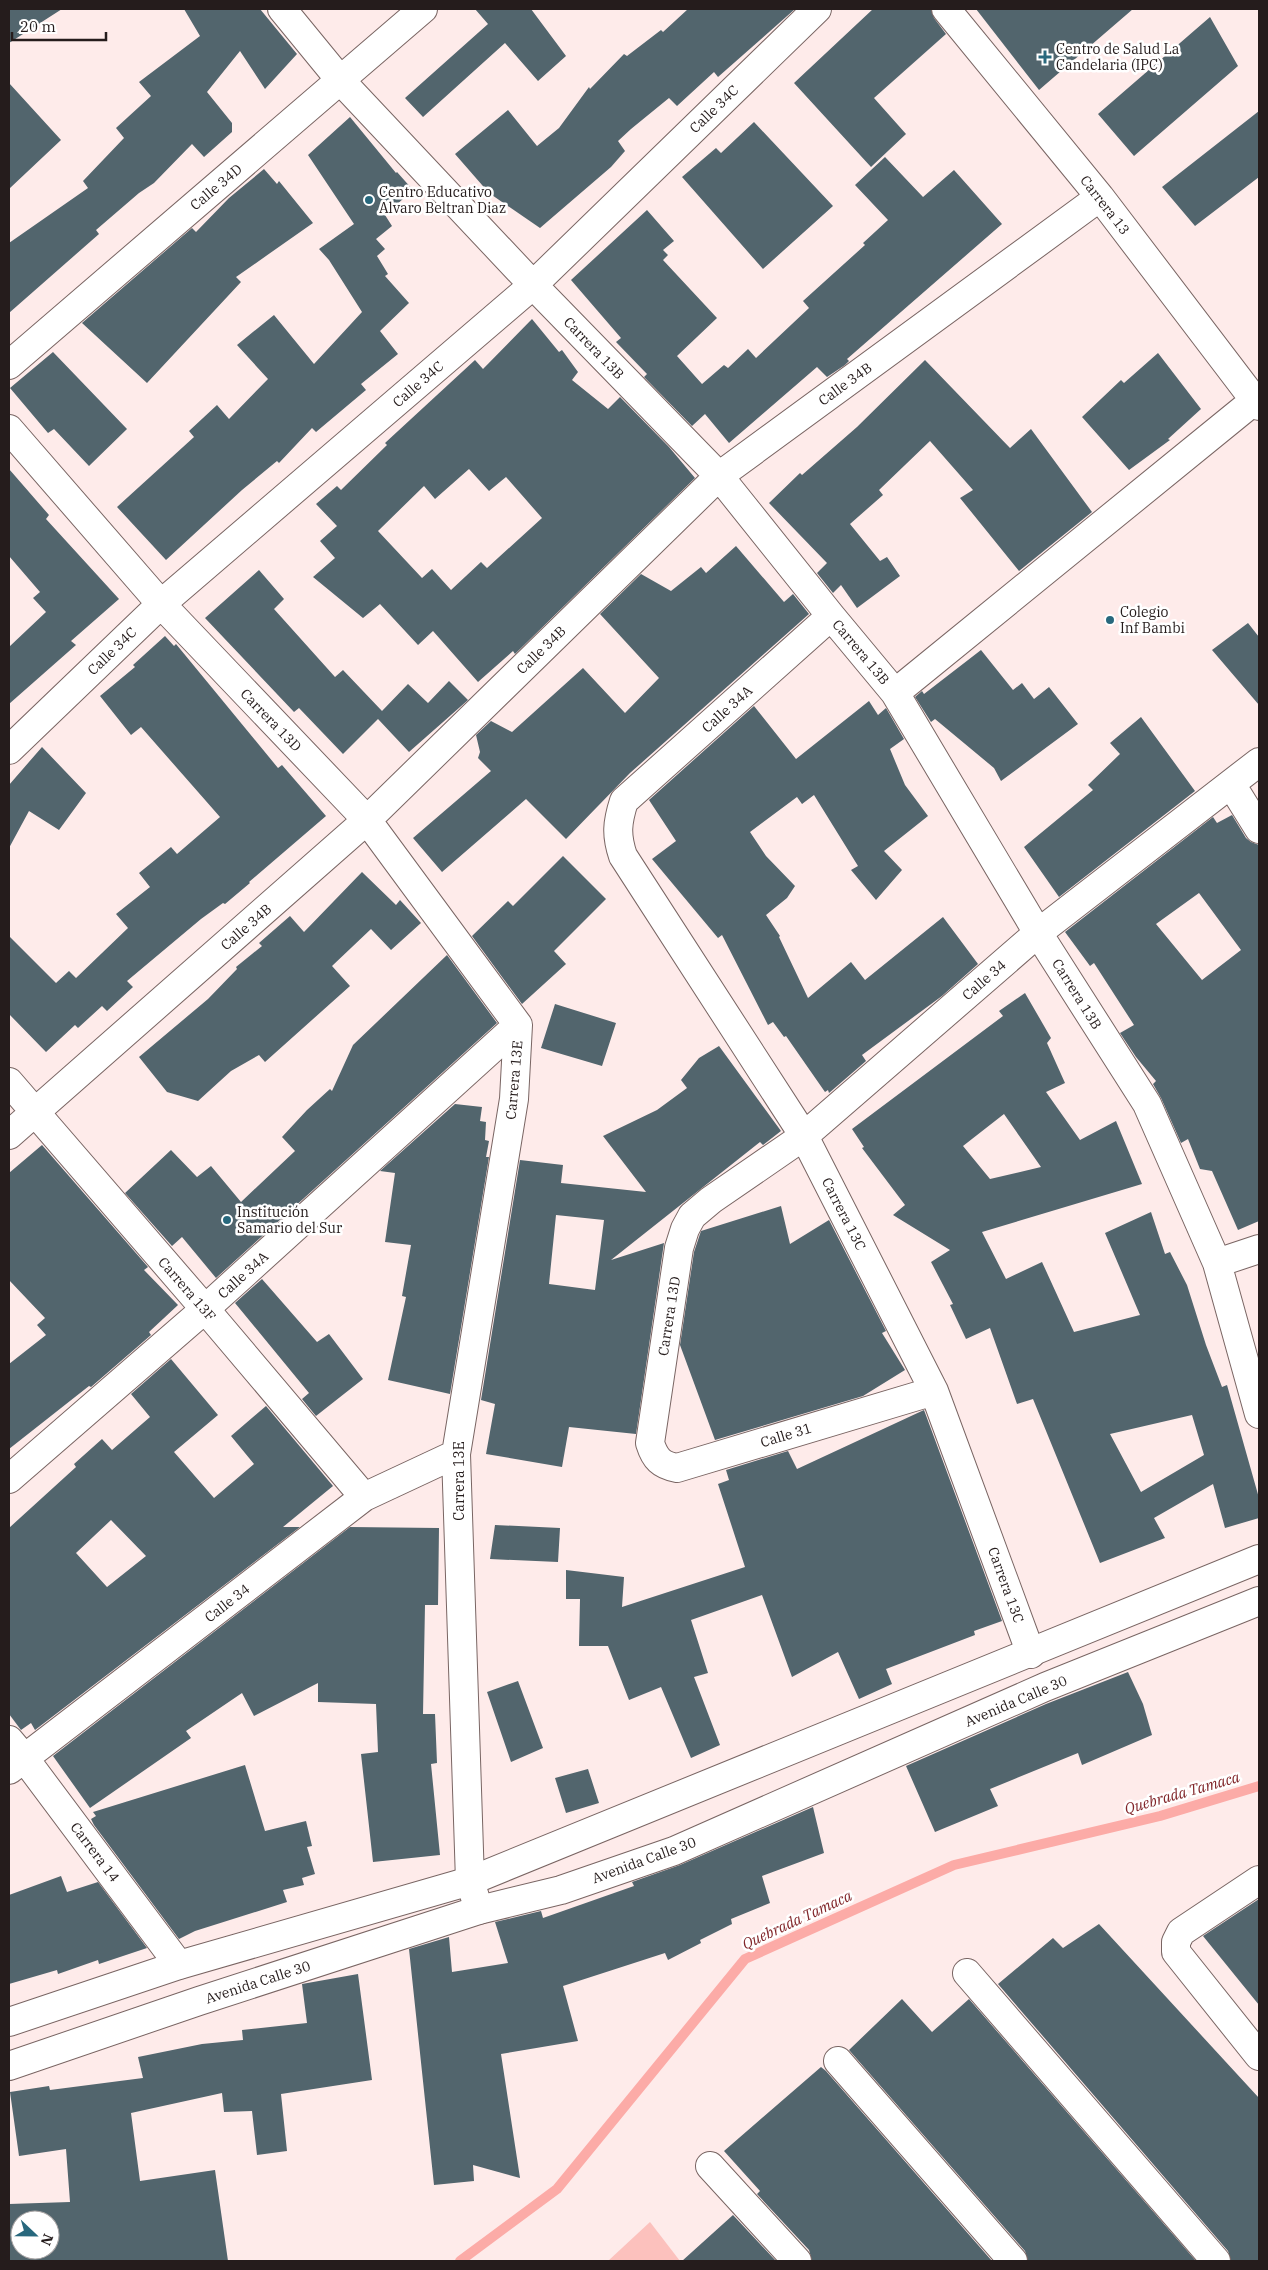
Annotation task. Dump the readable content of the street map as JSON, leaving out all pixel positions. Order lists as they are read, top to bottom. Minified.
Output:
{"streets":{"street":["Calle 34C","Calle 34D","Carrera 13","Carrera 13B","Calle 34B","Calle 34A","Carrera 13D","Calle 34","Carrera 13E","Carrera 13C","Carrera 13F","Calle 31","Avenida Calle 30","Carrera 14"]},"crossings":[["Calle 34C","Carrera 13B"],["Calle 34C","Carrera 13D"],["Calle 34D","Carrera 13B"],["Carrera 13","Calle 34B"],["Carrera 13B","Calle 34B"],["Carrera 13B","Calle 34A"],["Carrera 13B","Calle 34"],["Calle 34B","Carrera 13D"],["Calle 34B","Carrera 13F"],["Calle 34A","Carrera 13D"],["Calle 34A","Carrera 13E"],["Calle 34A","Carrera 13C"],["Calle 34A","Carrera 13F"],["Carrera 13D","Calle 34"],["Carrera 13D","Carrera 13E"],["Carrera 13D","Calle 31"],["Calle 34","Carrera 13E"],["Calle 34","Carrera 13C"],["Calle 34","Carrera 13F"],["Calle 34","Carrera 14"],["Carrera 13E","Avenida Calle 30"],["Carrera 13C","Calle 31"]],"water":["Quebrada Tamaca"],"places":{"health":["Centro de Salud La Candelaria (IPC)"],"other":["Centro Educativo Alvaro Beltran Diaz","Colegio Inf Bambi","Institución Samario del Sur"]},"scale_bar":"20 m","north":"right"}
